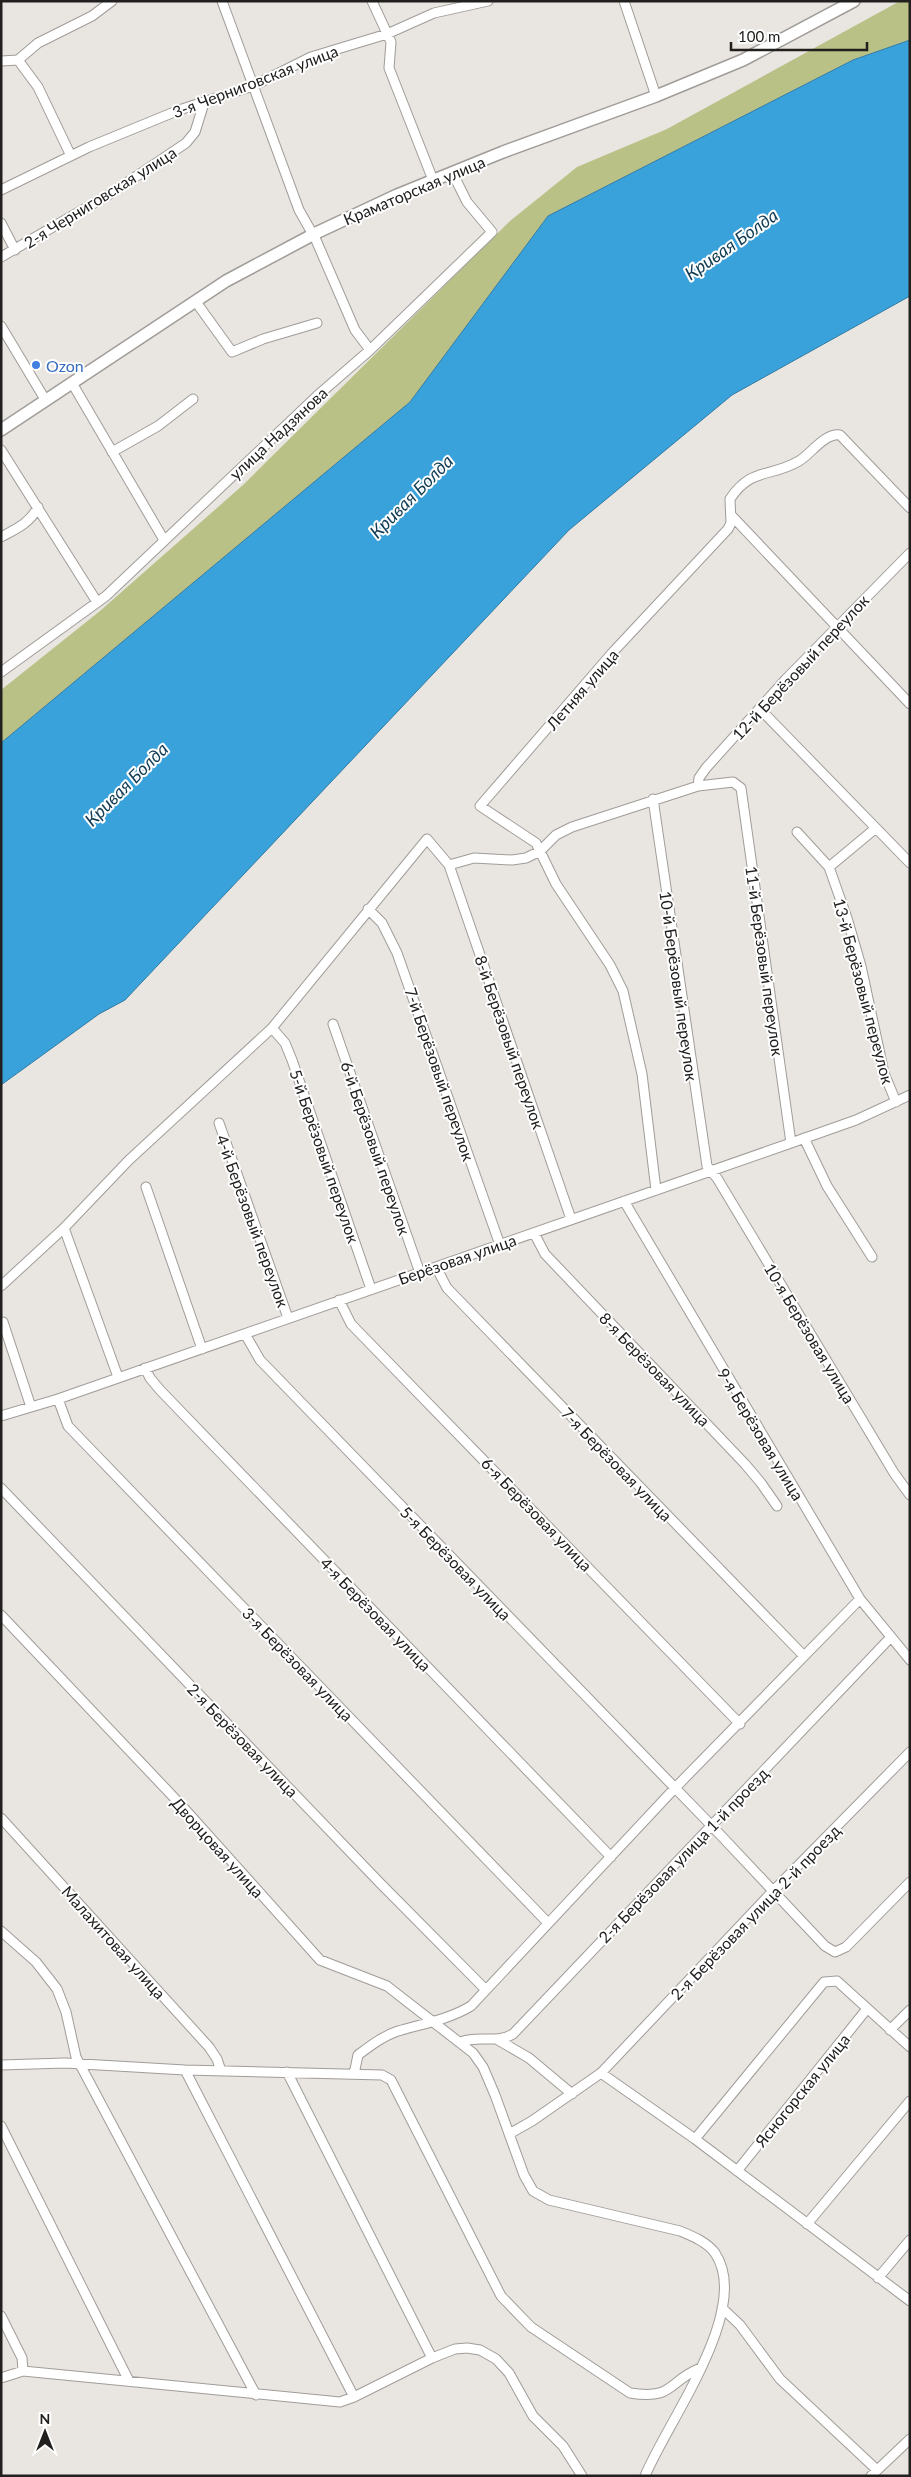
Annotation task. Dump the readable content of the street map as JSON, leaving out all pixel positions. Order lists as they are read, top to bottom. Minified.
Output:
{"streets":{"main road":["Краматорская улица"],"street":["3-я Черниговская улица","2-я Черниговская улица","улица Надзянова","12-й Берёзовый переулок","Летняя улица","11-й Берёзовый переулок","10-й Берёзовый переулок","13-й Берёзовый переулок","8-й Берёзовый переулок","7-й Берёзовый переулок","6-й Берёзовый переулок","5-й Берёзовый переулок","4-й Берёзовый переулок","Берёзовая улица","10-я Берёзовая улица","8-я Берёзовая улица","9-я Берёзовая улица","7-я Берёзовая улица","6-я Берёзовая улица","5-я Берёзовая улица","4-я Берёзовая улица","3-я Берёзовая улица","2-я Берёзовая улица","Дворцовая улица","2-я Берёзовая улица 1-й проезд","2-я Берёзовая улица 2-й проезд","Малахитовая улица","Ясногорская улица"]},"crossings":[["3-я Черниговская улица","2-я Черниговская улица"],["Краматорская улица","улица Надзянова"],["12-й Берёзовый переулок","11-й Берёзовый переулок"],["11-й Берёзовый переулок","Берёзовая улица"],["10-й Берёзовый переулок","Берёзовая улица"],["10-й Берёзовый переулок","10-я Берёзовая улица"],["13-й Берёзовый переулок","Берёзовая улица"],["8-й Берёзовый переулок","Берёзовая улица"],["7-й Берёзовый переулок","Берёзовая улица"],["6-й Берёзовый переулок","Берёзовая улица"],["5-й Берёзовый переулок","Берёзовая улица"],["4-й Берёзовый переулок","Берёзовая улица"],["Берёзовая улица","10-я Берёзовая улица"],["Берёзовая улица","8-я Берёзовая улица"],["Берёзовая улица","9-я Берёзовая улица"],["Берёзовая улица","7-я Берёзовая улица"],["Берёзовая улица","6-я Берёзовая улица"],["Берёзовая улица","5-я Берёзовая улица"],["Берёзовая улица","4-я Берёзовая улица"],["Берёзовая улица","3-я Берёзовая улица"],["9-я Берёзовая улица","2-я Берёзовая улица 1-й проезд"],["5-я Берёзовая улица","2-я Берёзовая улица 1-й проезд"],["5-я Берёзовая улица","2-я Берёзовая улица 2-й проезд"],["Дворцовая улица","2-я Берёзовая улица 2-й проезд"]],"water":["Кривая Болда"],"places":["Ozon"],"scale_bar":"100 m","north":"top"}
